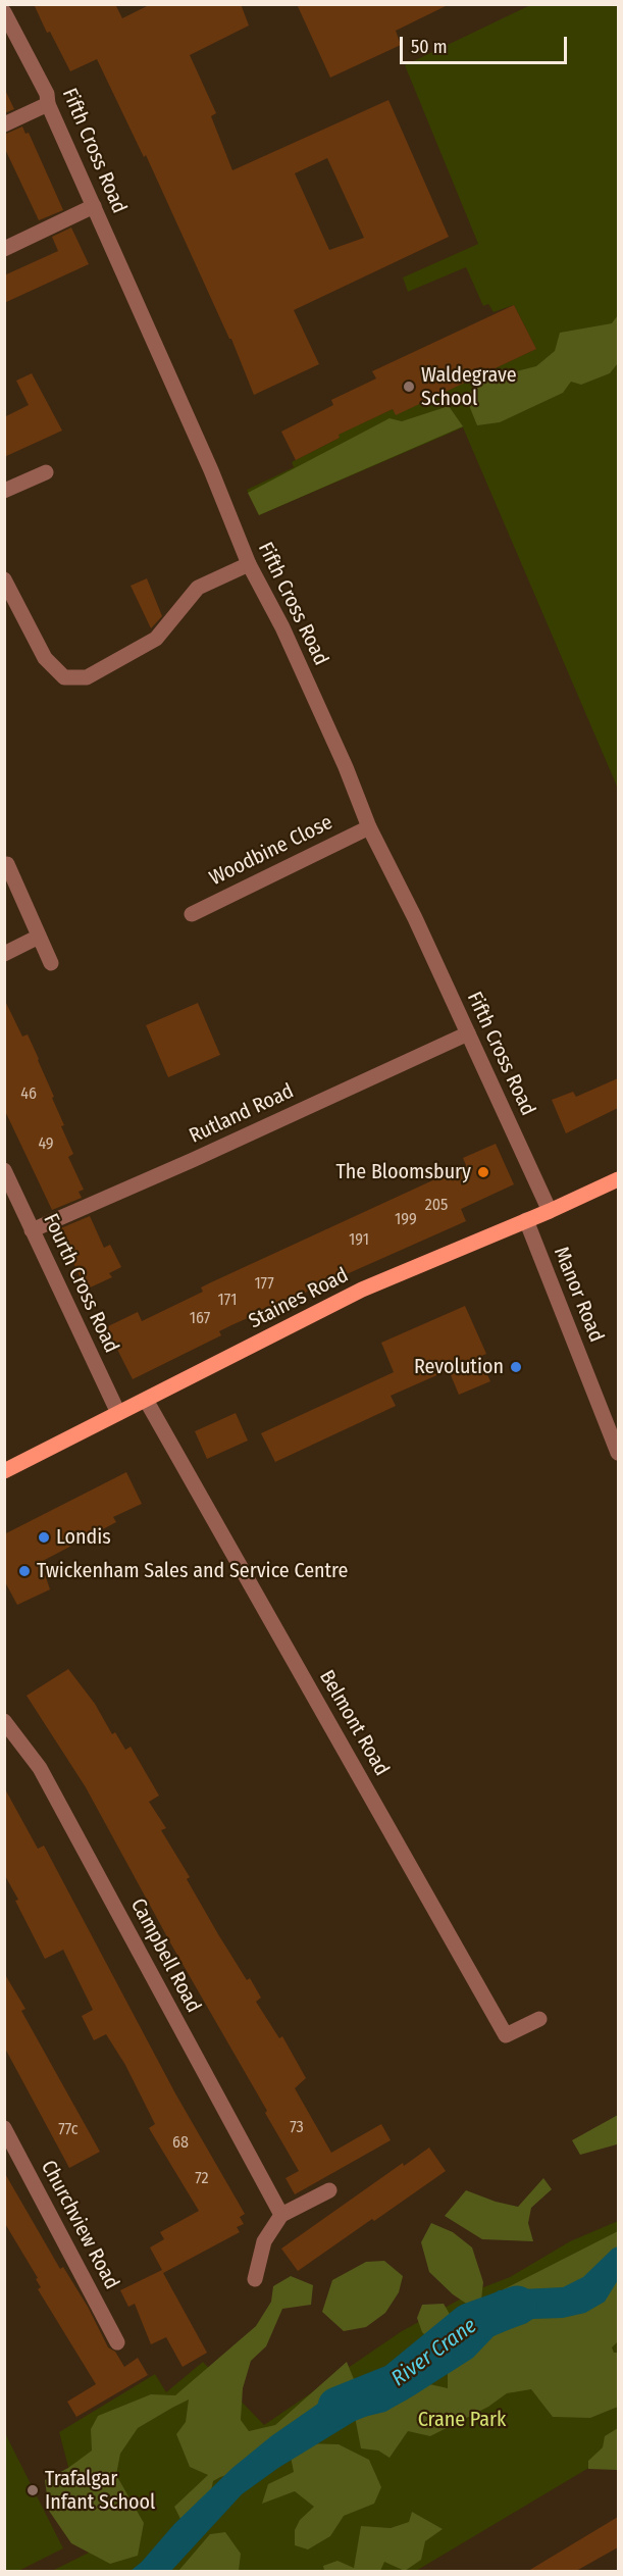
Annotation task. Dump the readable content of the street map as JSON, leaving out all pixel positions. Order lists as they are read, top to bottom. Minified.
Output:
{"streets":{"main road":["Staines Road"],"street":["Fifth Cross Road","Woodbine Close","Rutland Road","Fourth Cross Road","Manor Road","Belmont Road","Campbell Road","Churchview Road"]},"crossings":[["Fifth Cross Road","Woodbine Close"],["Fifth Cross Road","Rutland Road"],["Fifth Cross Road","Staines Road"],["Rutland Road","Fourth Cross Road"],["Fourth Cross Road","Staines Road"],["Manor Road","Staines Road"],["Staines Road","Belmont Road"]],"water":["River Crane"],"parks":["Crane Park"],"places":["Waldegrave School","The Bloomsbury","Revolution","Londis","Twickenham Sales and Service Centre","Trafalgar Infant School"],"house_numbers":["46","49","205","199","191","177","171","167","73","77c","68","72"],"scale_bar":"50 m"}
